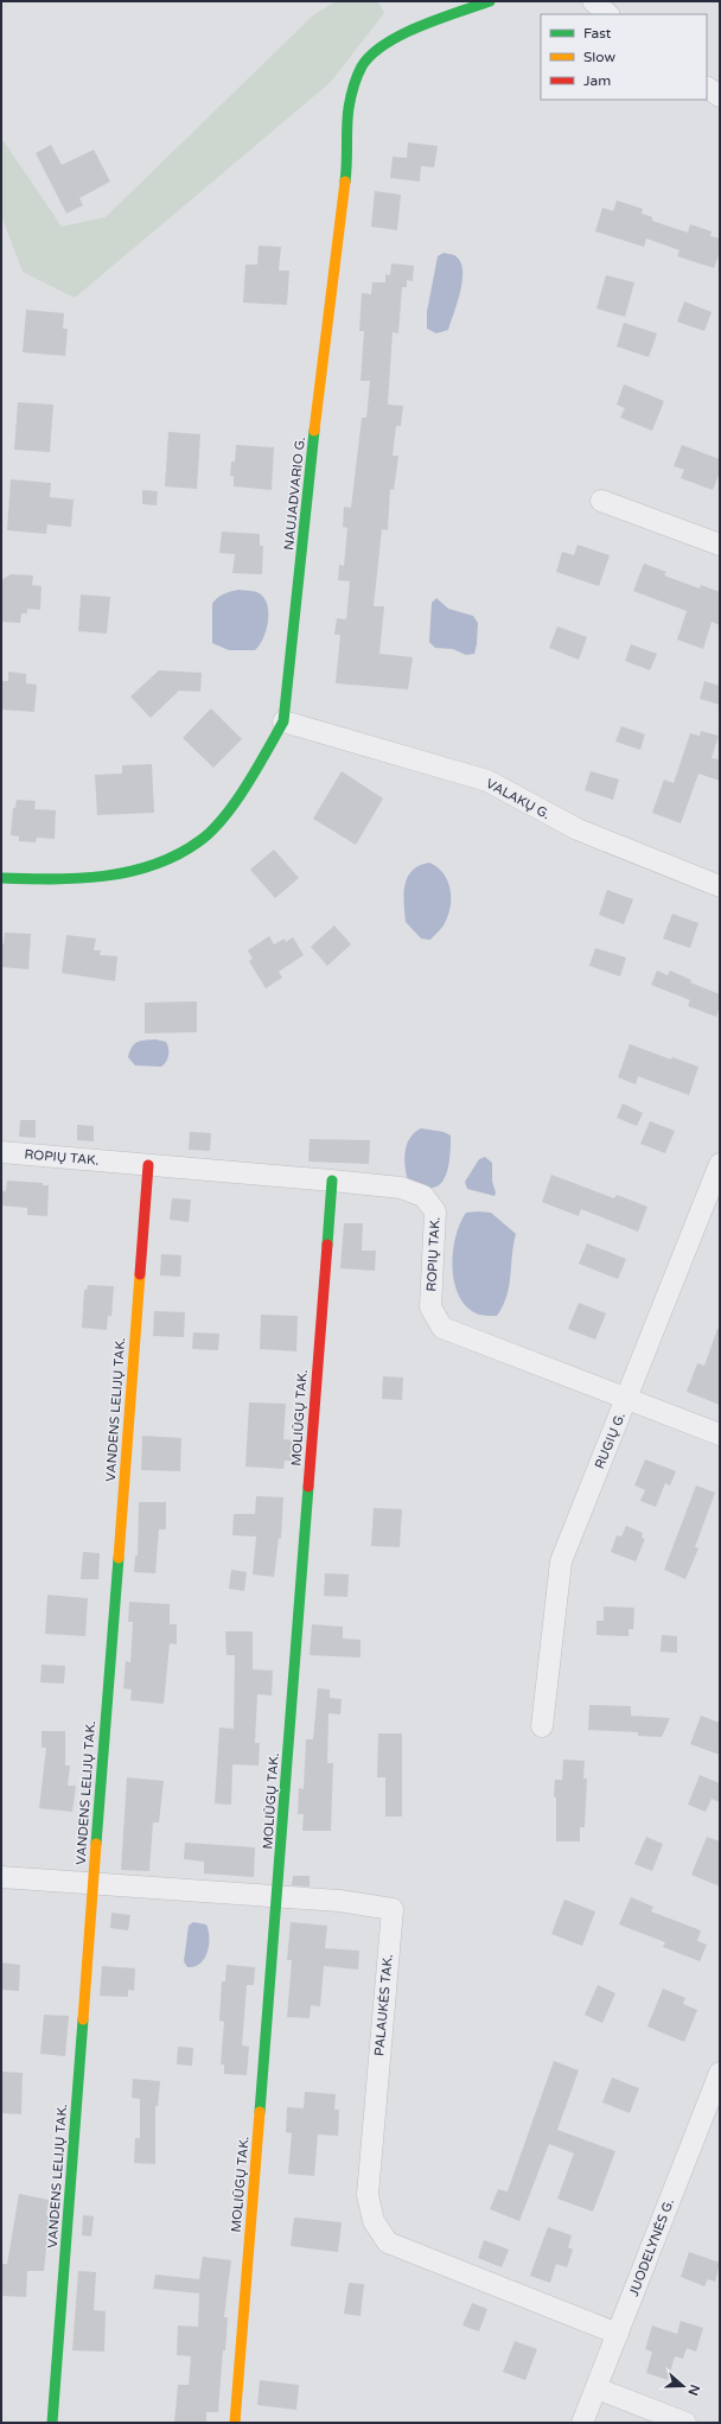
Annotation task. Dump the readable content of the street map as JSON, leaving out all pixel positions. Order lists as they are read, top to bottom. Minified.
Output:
{"streets":{"street":["NAUJADVARIO G.","VALAKŲ G.","ROPIŲ TAK.","VANDENS LELIJŲ TAK.","MOLIŪGŲ TAK.","RUGIŲ G.","PALAUKĖS TAK.","JUODELYNĖS G."]},"crossings":[["NAUJADVARIO G.","VALAKŲ G."],["ROPIŲ TAK.","VANDENS LELIJŲ TAK."],["ROPIŲ TAK.","MOLIŪGŲ TAK."],["ROPIŲ TAK.","RUGIŲ G."],["VANDENS LELIJŲ TAK.","PALAUKĖS TAK."],["MOLIŪGŲ TAK.","PALAUKĖS TAK."],["PALAUKĖS TAK.","JUODELYNĖS G."]],"legend":["Fast","Slow","Jam"],"north":"right"}
